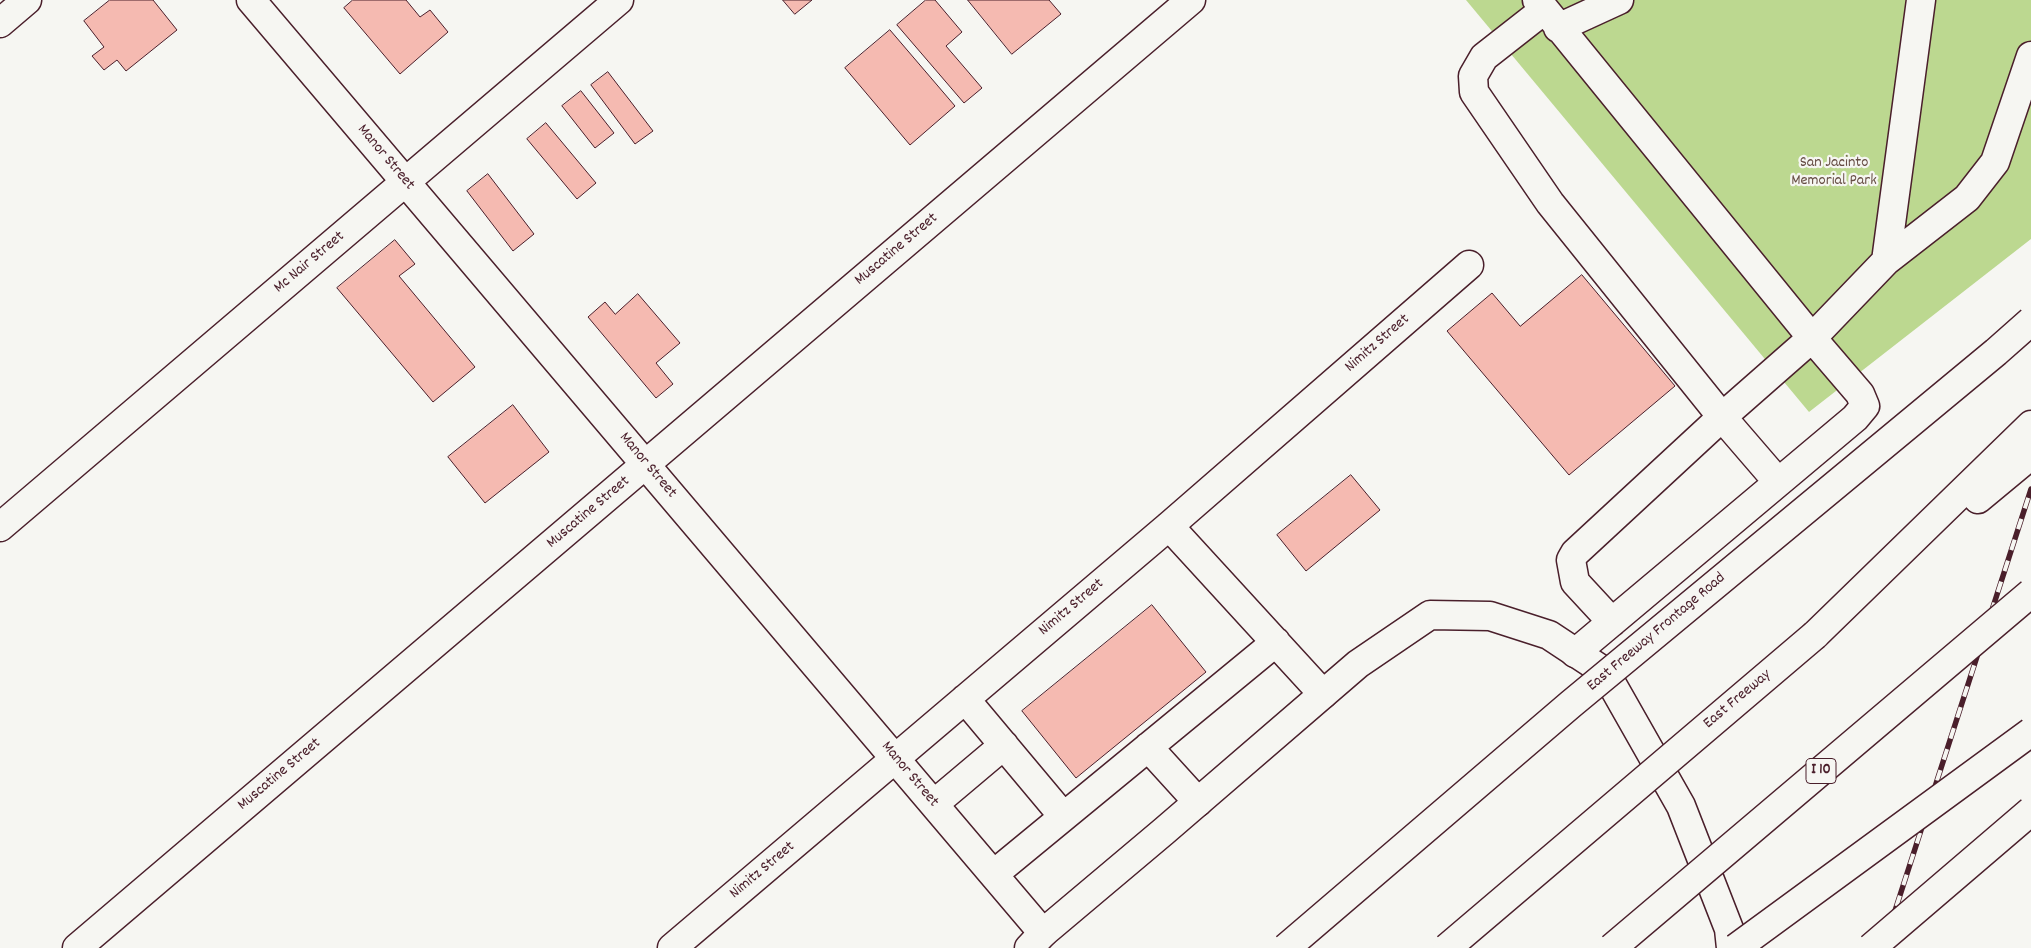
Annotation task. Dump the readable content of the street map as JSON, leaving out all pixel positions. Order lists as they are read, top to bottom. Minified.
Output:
{"streets":{"main road":["Manor Street","Muscatine Street","Mc Nair Street","Nimitz Street","East Freeway Frontage Road","East Freeway","I 10"]},"crossings":[["Manor Street","Muscatine Street"],["Manor Street","Mc Nair Street"],["Manor Street","Nimitz Street"]],"parks":["San Jacinto Memorial Park"]}
